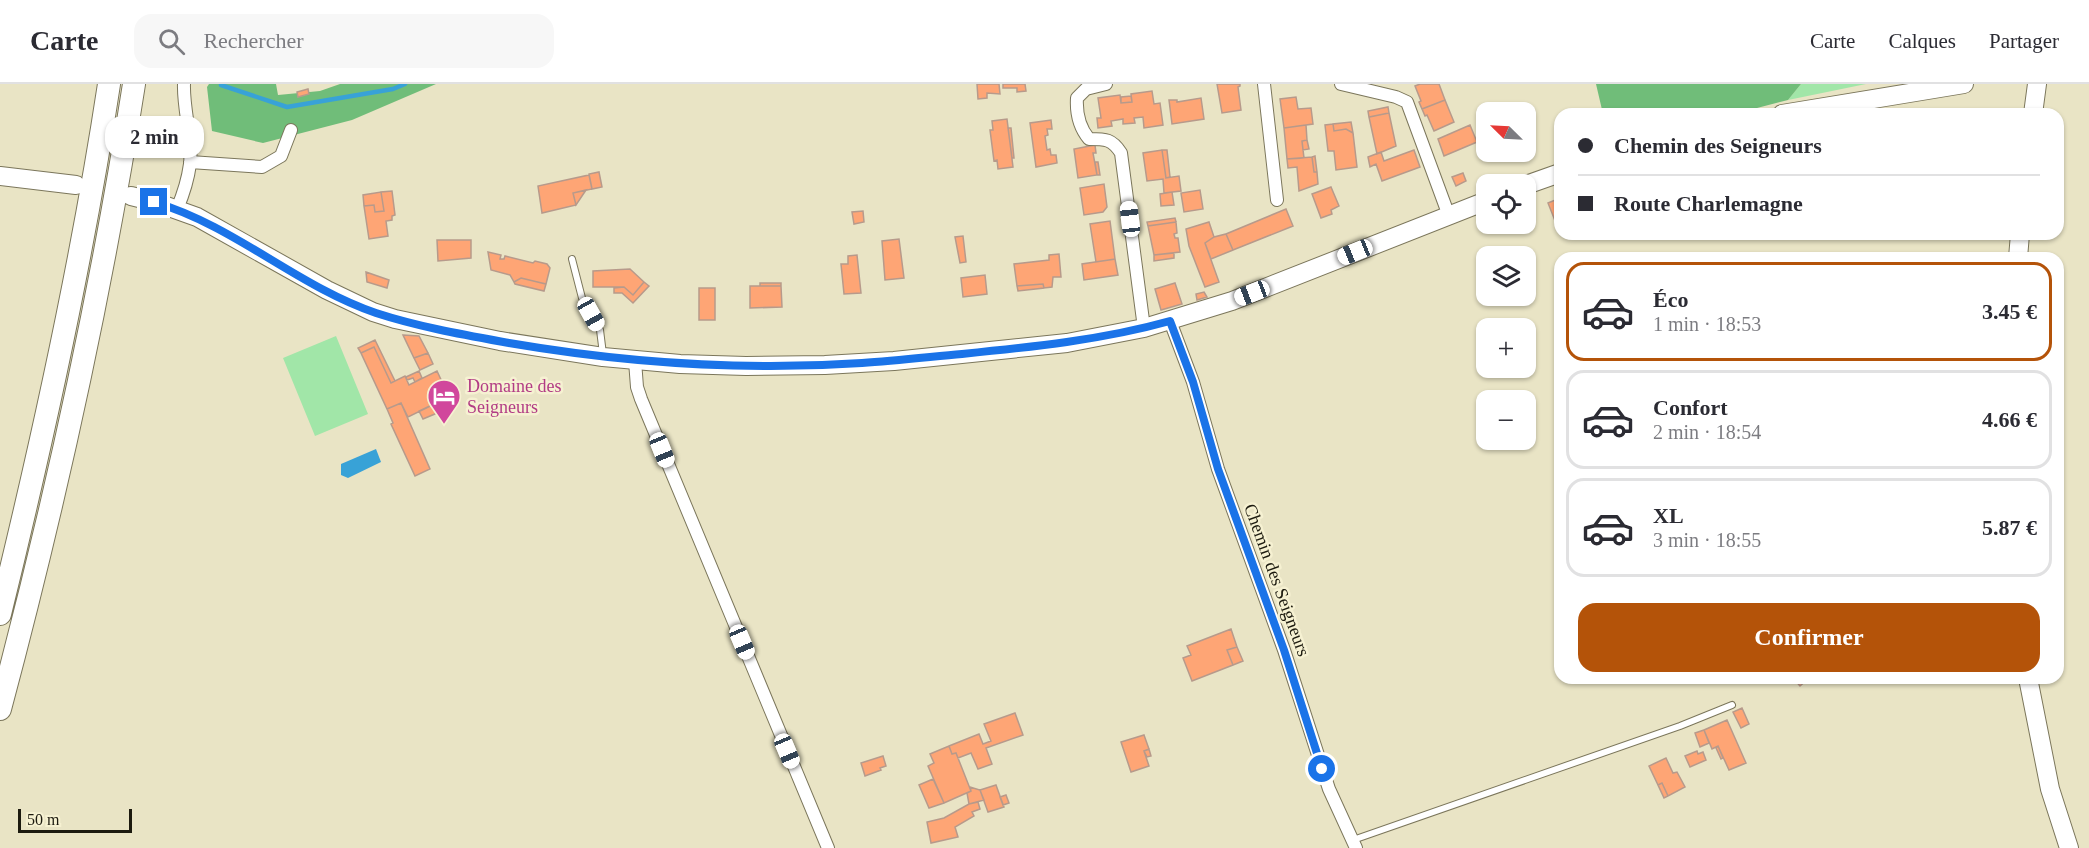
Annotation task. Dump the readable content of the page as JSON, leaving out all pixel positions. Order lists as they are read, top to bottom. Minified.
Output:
{"streets":{"street":["Chemin des Seigneurs"]},"places":{"hotel":["Domaine des Seigneurs"]},"scale_bar":"50 m","north":"top left","page":{"header":"Carte","search":"Rechercher","nav":["Carte","Calques","Partager"],"map_buttons":["+","−"],"banner":["Chemin des Seigneurs","Route Charlemagne"],"bubble":"2 min","list":[{"name":"Éco","note":"1 min · 18:53","value":"3.45 €"},{"name":"Confort","note":"2 min · 18:54","value":"4.66 €"},{"name":"XL","note":"3 min · 18:55","value":"5.87 €"}],"buttons":"Confirmer","scale":"50 m"}}
